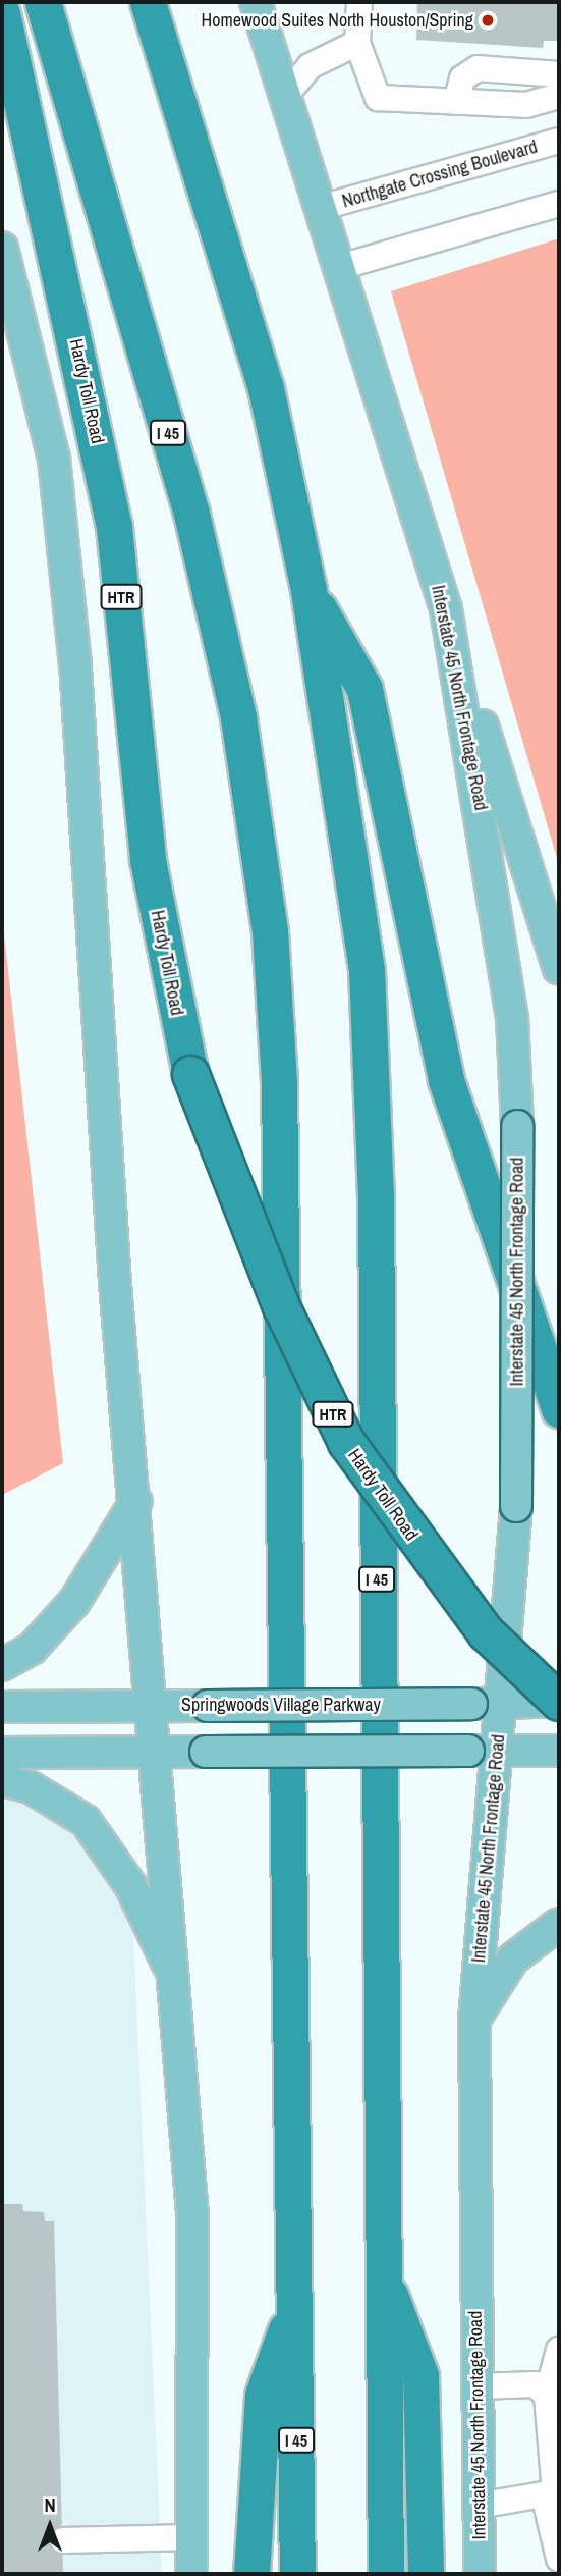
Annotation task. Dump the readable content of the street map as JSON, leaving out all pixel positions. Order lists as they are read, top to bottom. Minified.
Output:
{"streets":{"highway":["Hardy Toll Road","I 45","HTR"],"main road":["Interstate 45 North Frontage Road","Springwoods Village Parkway"],"street":["Northgate Crossing Boulevard"]},"crossings":[["Northgate Crossing Boulevard","Interstate 45 North Frontage Road"],["Hardy Toll Road","Springwoods Village Parkway"],["Interstate 45 North Frontage Road","Springwoods Village Parkway"]],"places":["Homewood Suites North Houston/Spring"],"north":"top"}
